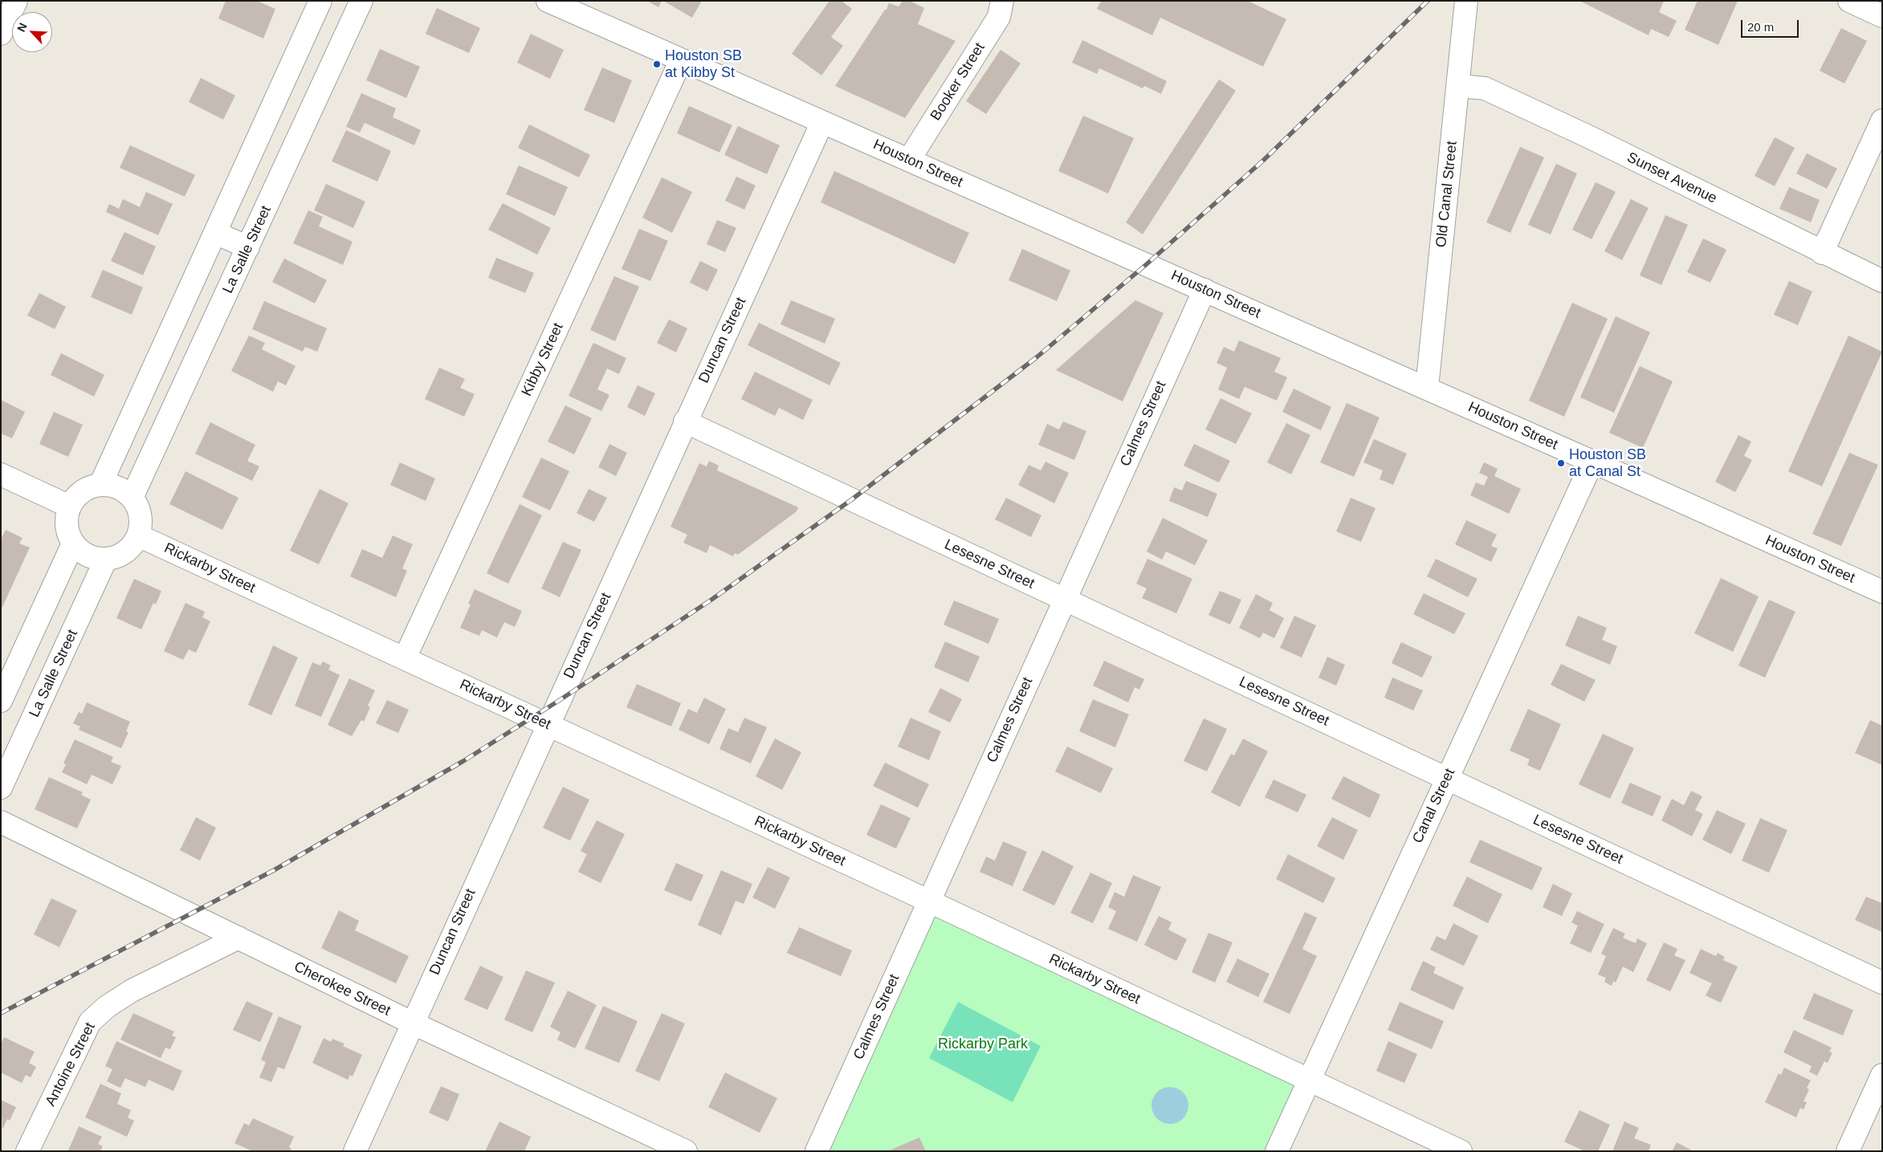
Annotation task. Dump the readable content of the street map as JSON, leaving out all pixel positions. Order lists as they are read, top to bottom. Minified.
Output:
{"streets":{"street":["Booker Street","Houston Street","Sunset Avenue","Old Canal Street","La Salle Street","Duncan Street","Kibby Street","Calmes Street","Lesesne Street","Rickarby Street","Canal Street","Cherokee Street","Antoine Street"]},"crossings":[["Booker Street","Houston Street"],["Houston Street","Old Canal Street"],["Houston Street","Duncan Street"],["Houston Street","Kibby Street"],["Houston Street","Calmes Street"],["Houston Street","Canal Street"],["Sunset Avenue","Old Canal Street"],["La Salle Street","Rickarby Street"],["Duncan Street","Lesesne Street"],["Duncan Street","Rickarby Street"],["Duncan Street","Cherokee Street"],["Kibby Street","Rickarby Street"],["Calmes Street","Lesesne Street"],["Calmes Street","Rickarby Street"],["Lesesne Street","Canal Street"],["Rickarby Street","Canal Street"],["Cherokee Street","Antoine Street"]],"parks":["Rickarby Park"],"places":["Houston SB at Kibby St","Houston SB at Canal St"],"scale_bar":"20 m","north":"top left"}
